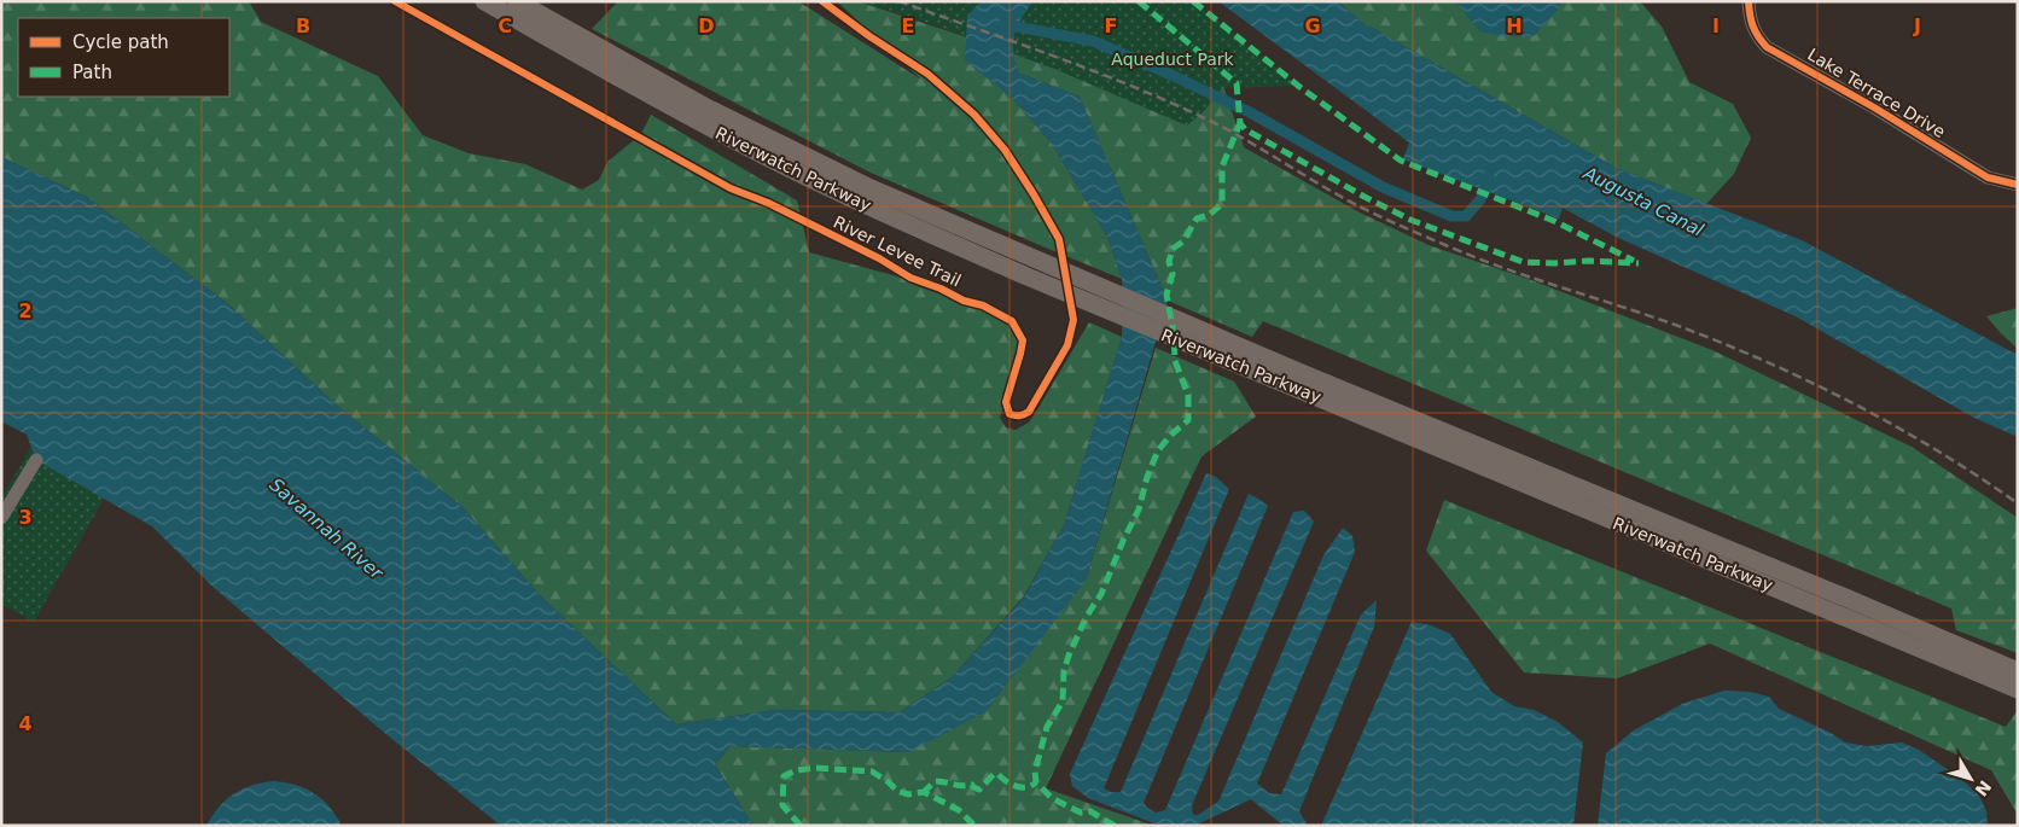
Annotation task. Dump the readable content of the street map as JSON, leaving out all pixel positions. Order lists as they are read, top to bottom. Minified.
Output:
{"streets":{"main road":["Riverwatch Parkway"],"street":["Lake Terrace Drive"],"cycle path":["River Levee Trail"]},"water":["Augusta Canal","Savannah River"],"parks":["Aqueduct Park"],"legend":["Cycle path","Path"],"north":"bottom right","grid":{"columns":["B","C","D","E","F","G","H","I","J"],"rows":["2","3","4"]}}
